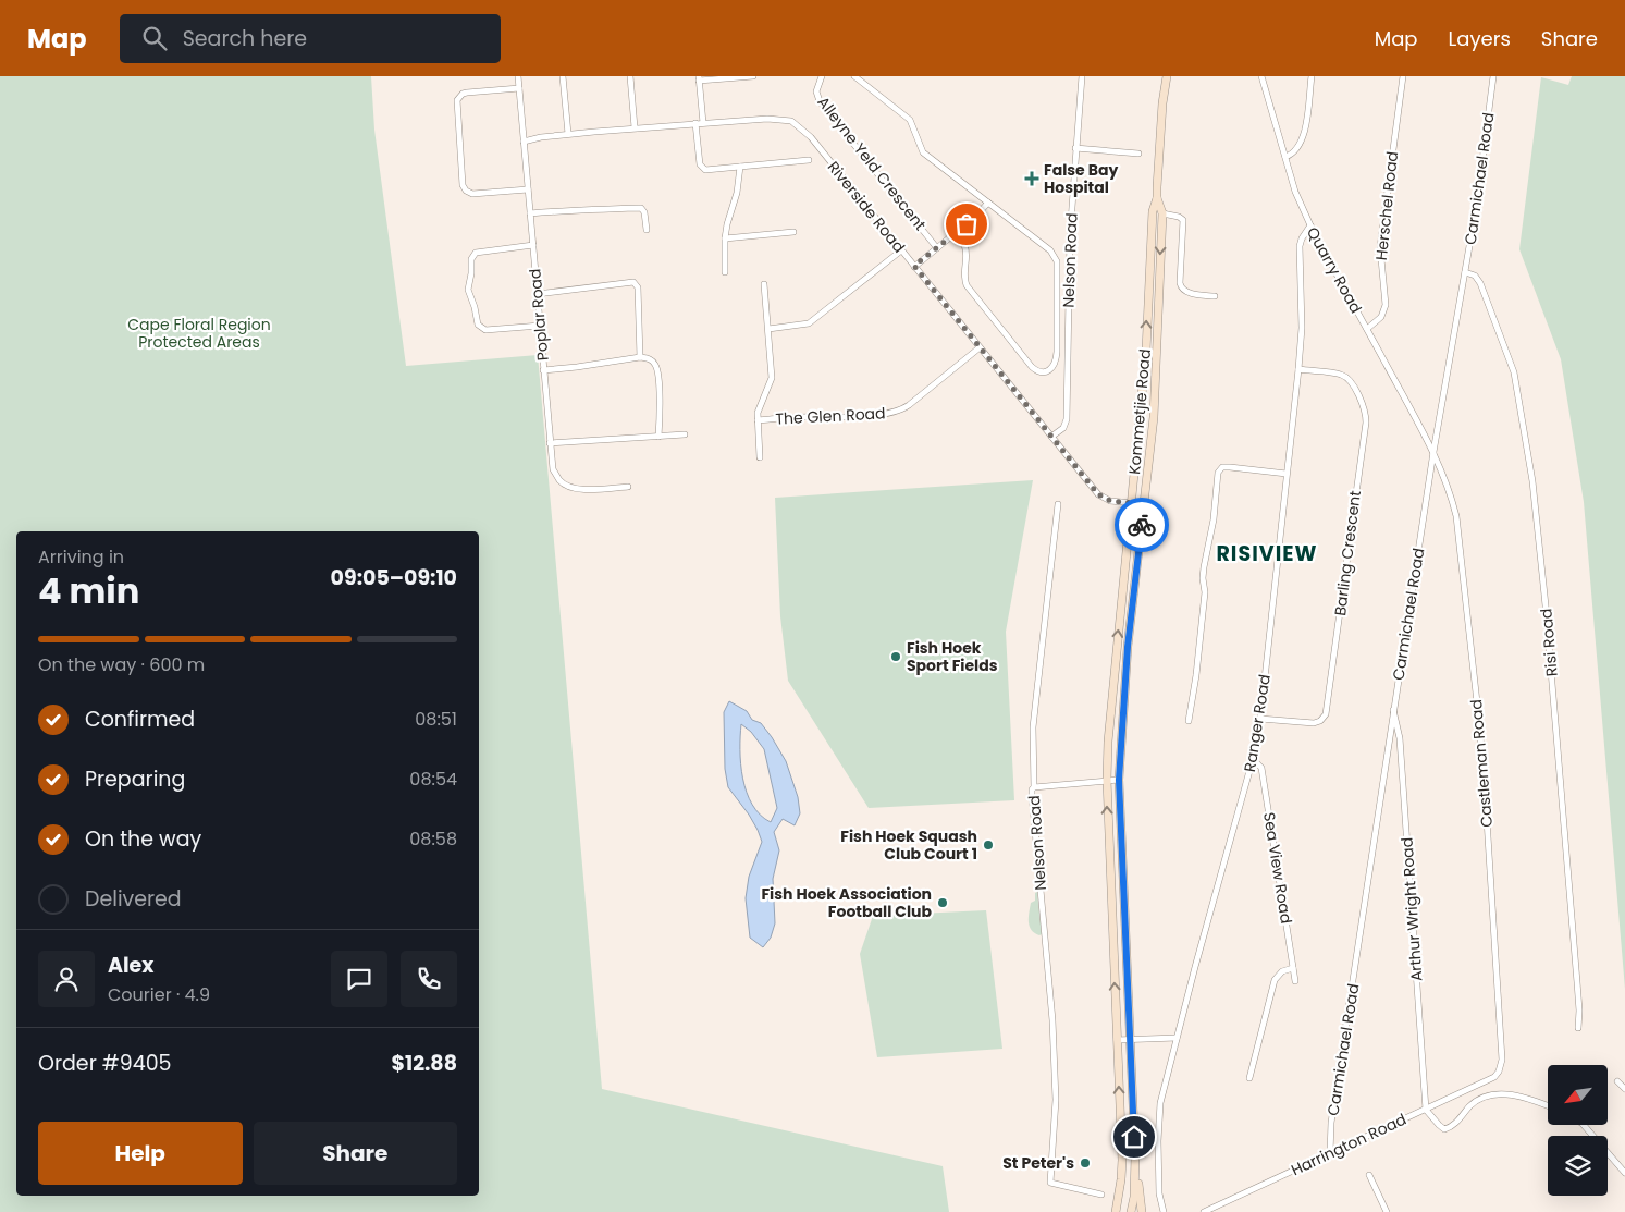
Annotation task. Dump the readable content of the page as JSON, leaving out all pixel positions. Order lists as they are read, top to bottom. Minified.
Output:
{"streets":{"main road":["Kommetjie Road"],"street":["Alleyne Yeld Crescent","Carmichael Road","Herschel Road","Riverside Road","Nelson Road","Quarry Road","Poplar Road","The Glen Road","Barling Crescent","Risi Road","Ranger Road","Castleman Road","Sea View Road","Arthur Wright Road","Harrington Road"]},"crossings":[["Carmichael Road","Quarry Road"],["Carmichael Road","Risi Road"],["Carmichael Road","Castleman Road"],["Carmichael Road","Arthur Wright Road"],["Carmichael Road","Harrington Road"],["Herschel Road","Quarry Road"],["Riverside Road","Nelson Road"],["Riverside Road","Poplar Road"],["Riverside Road","Kommetjie Road"],["Riverside Road","The Glen Road"],["Quarry Road","Ranger Road"],["Quarry Road","Castleman Road"],["Barling Crescent","Ranger Road"],["Ranger Road","Sea View Road"],["Castleman Road","Harrington Road"],["Arthur Wright Road","Harrington Road"]],"districts":["RISIVIEW"],"parks":["Cape Floral Region Protected Areas"],"places":{"health":["False Bay Hospital"],"other":["Fish Hoek Sport Fields","Fish Hoek Squash Club Court 1","Fish Hoek Association Football Club","St Peter's"]},"north":"bottom left","page":{"header":"Map","search":"Search here","nav":["Map","Layers","Share"],"heading":["4 min","Arriving in","09:05–09:10"],"panel":["Alex","Courier · 4.9","Order #9405","$12.88"],"bar":"On the way · 600 m","list":[["Confirmed","08:51"],["Preparing","08:54"],["On the way","08:58"],"Delivered"],"buttons":["Help","Share"]}}
